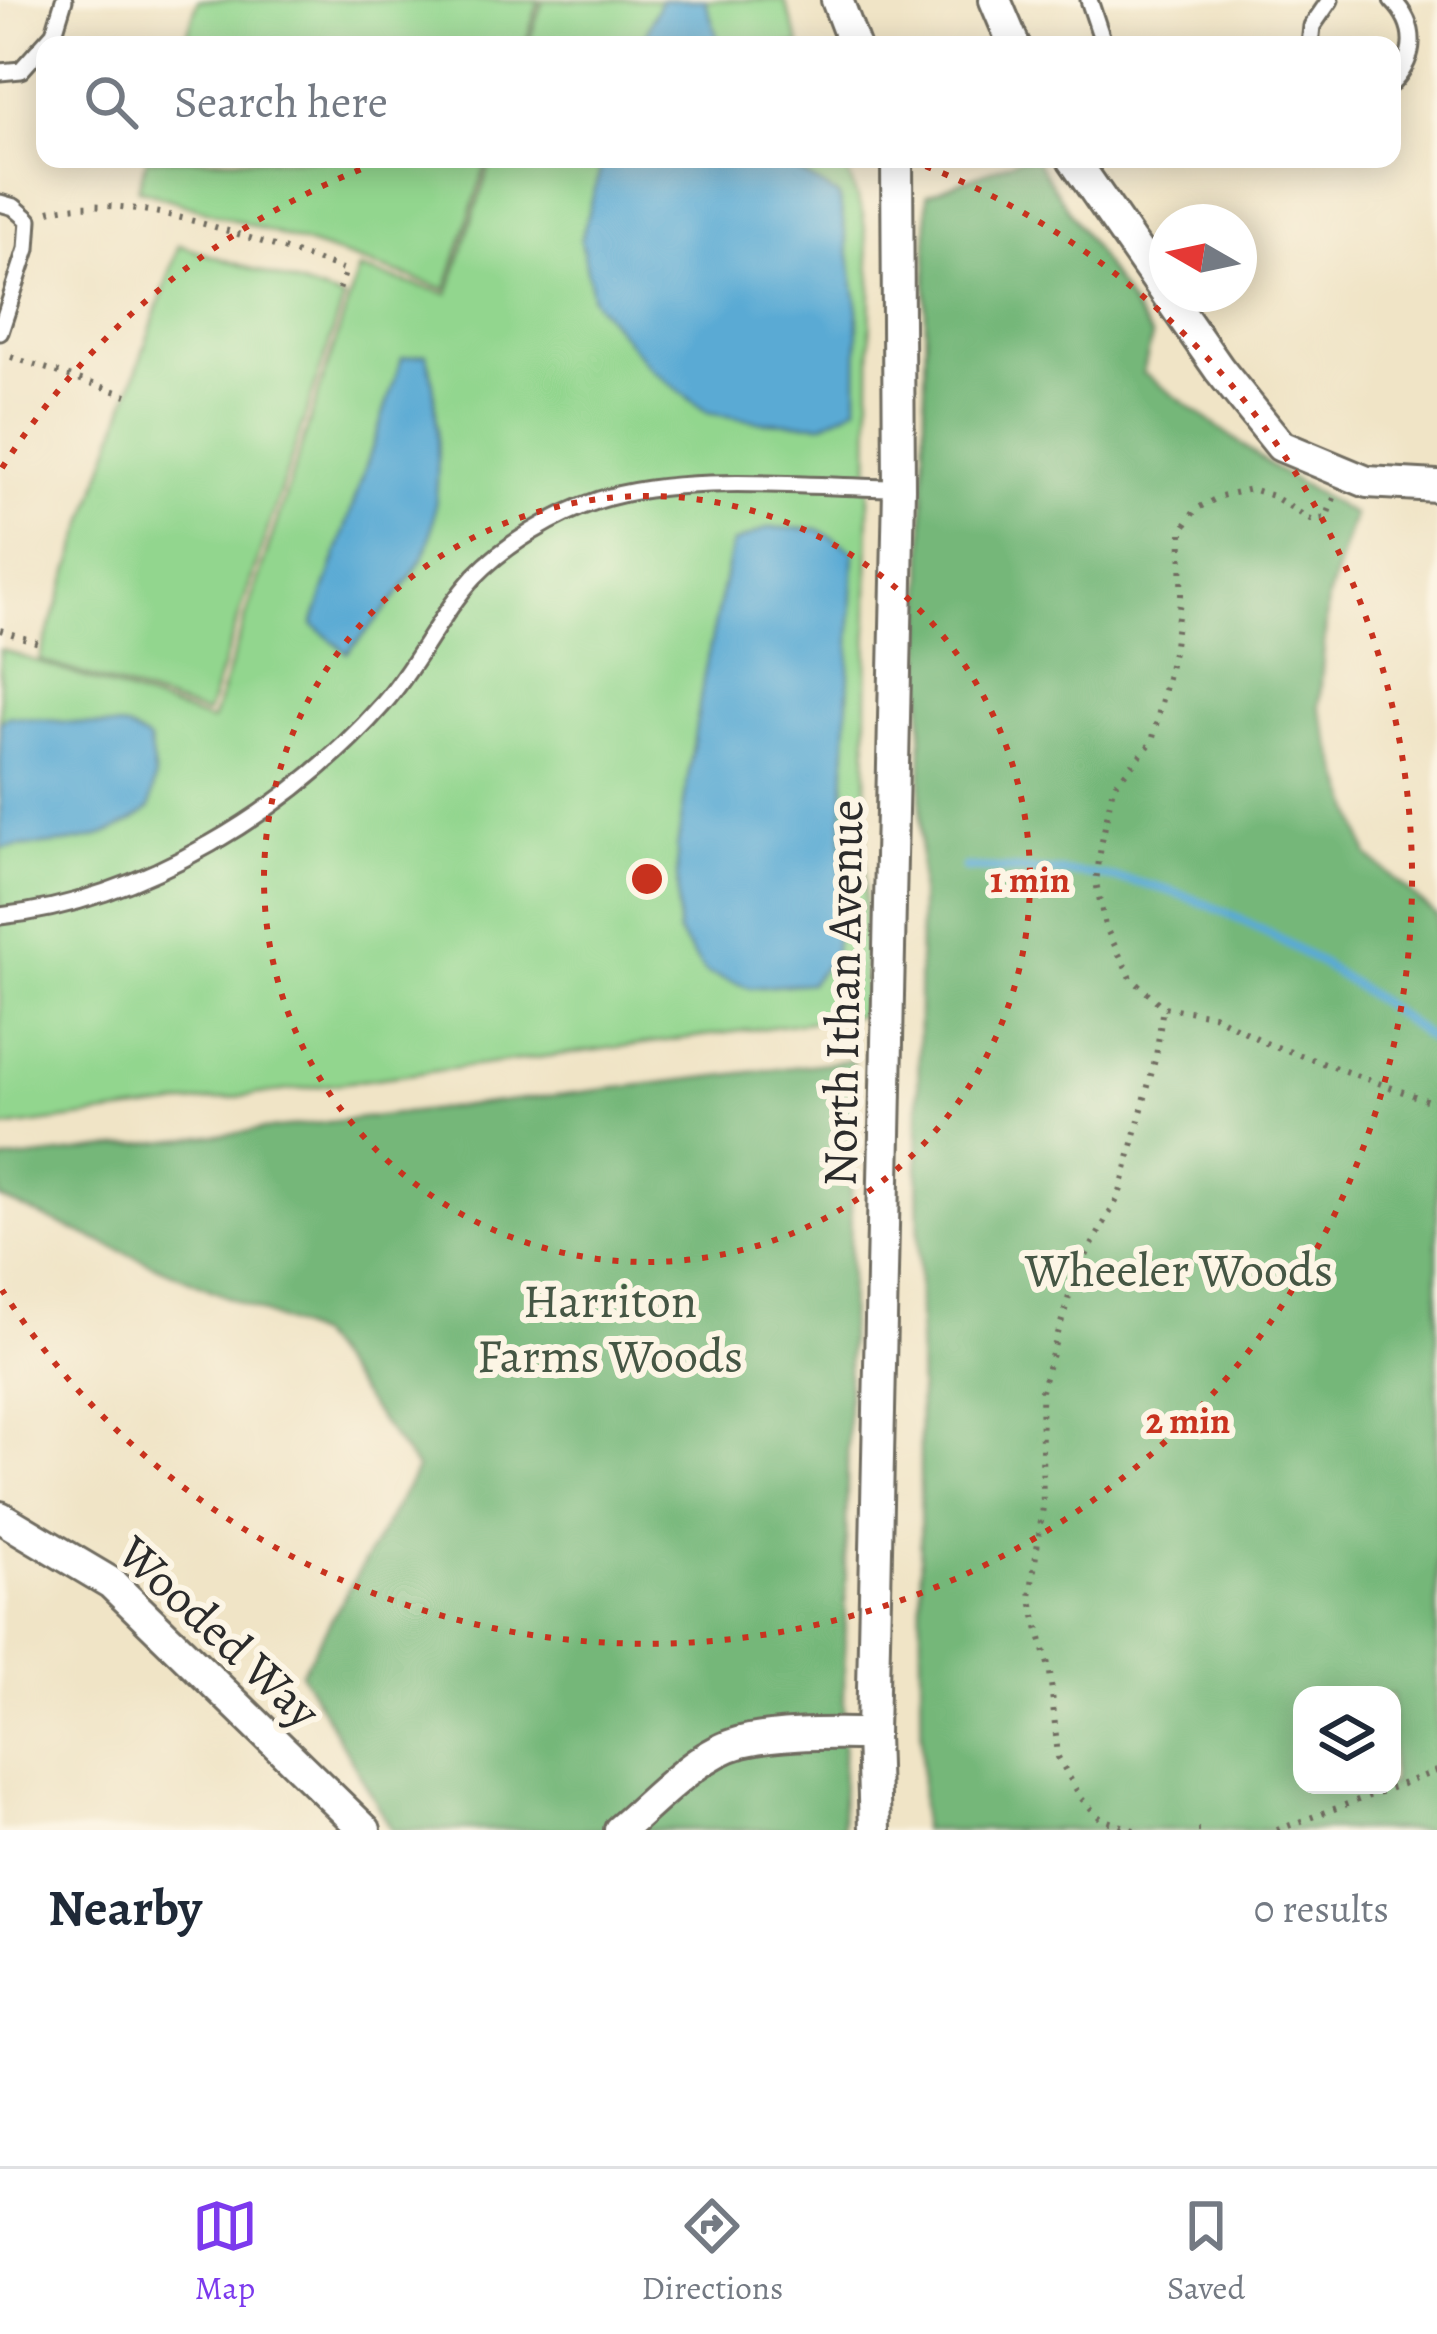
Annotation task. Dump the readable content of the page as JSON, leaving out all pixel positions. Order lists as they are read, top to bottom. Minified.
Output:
{"streets":{"street":["North Ithan Avenue","Wooded Way"]},"parks":["Wheeler Woods","Harriton Farms Woods"],"north":"left","page":{"search":"Search here","heading":["Nearby","0 results"],"nav":["Map","Directions","Saved"]},"rings":["1 min","2 min"]}
